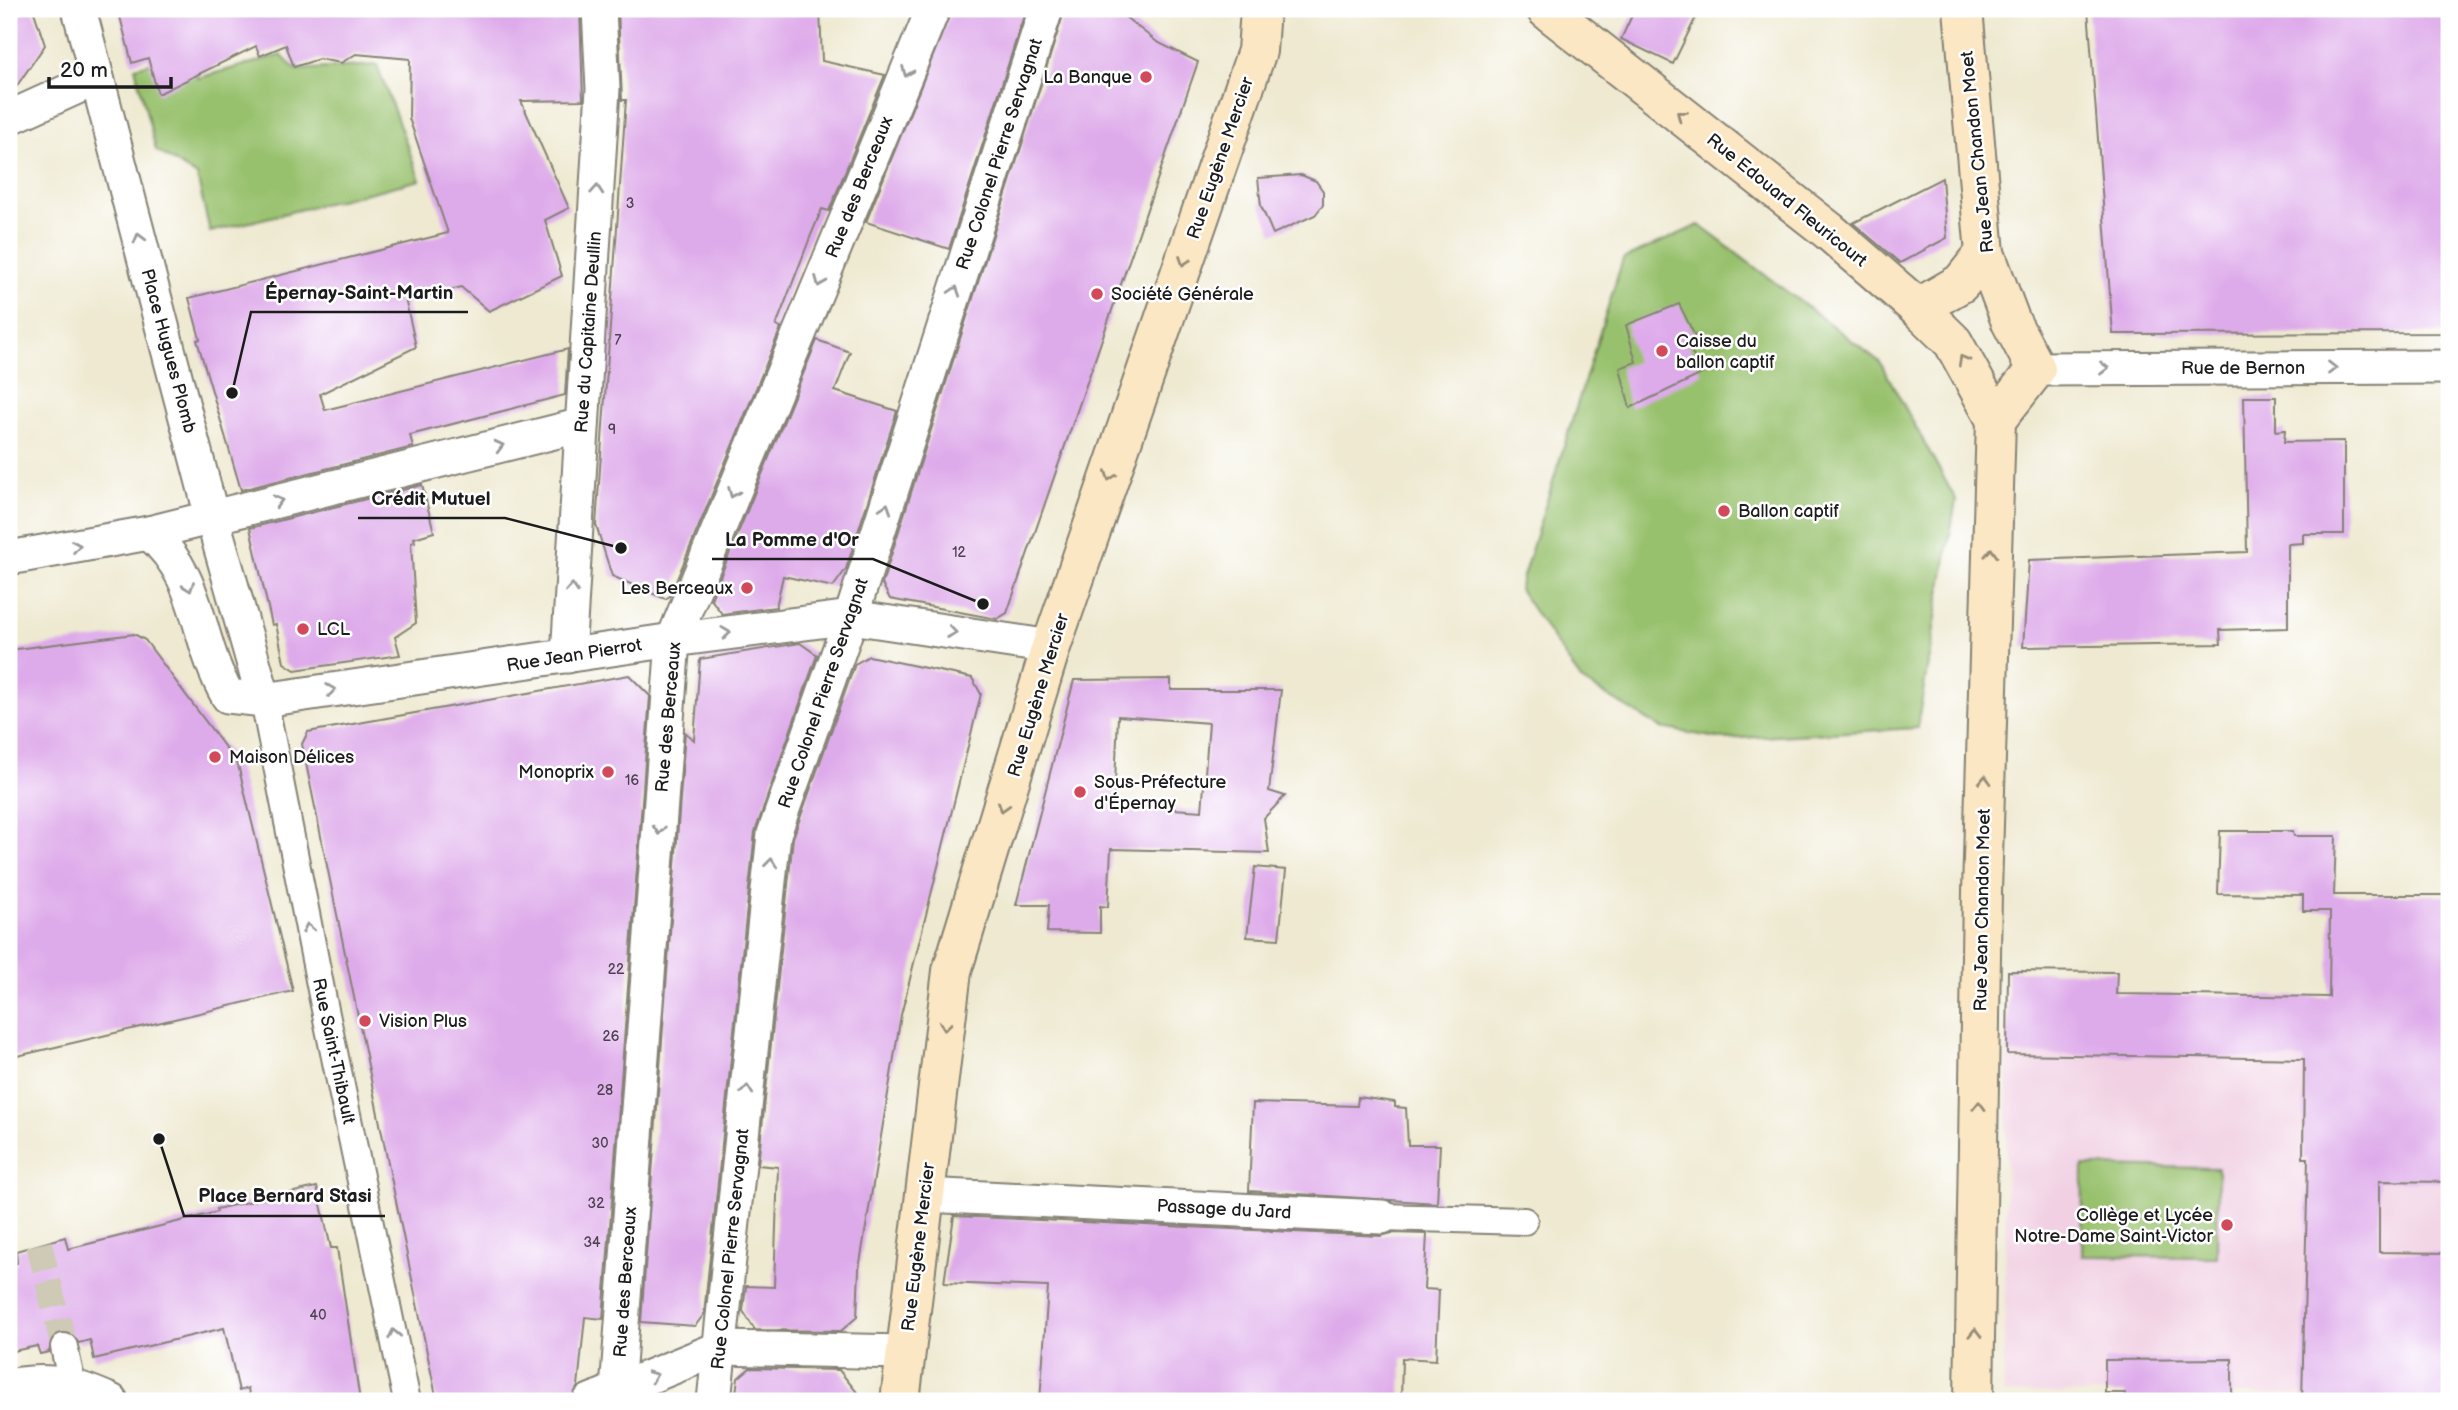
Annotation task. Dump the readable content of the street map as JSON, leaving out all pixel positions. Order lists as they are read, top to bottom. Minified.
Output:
{"streets":{"main road":["Rue Jean Chandon Moet","Rue Eugène Mercier","Rue Edouard Fleuricourt"],"street":["Rue Colonel Pierre Servagnat","Rue des Berceaux","Rue du Capitaine Deullin","Place Hugues Plomb","Rue de Bernon","Rue Jean Pierrot","Rue Saint-Thibault","Passage du Jard"]},"crossings":[["Rue Jean Chandon Moet","Rue Edouard Fleuricourt"],["Rue Jean Chandon Moet","Rue de Bernon"],["Rue Colonel Pierre Servagnat","Rue Jean Pierrot"],["Rue Eugène Mercier","Rue Jean Pierrot"],["Rue Eugène Mercier","Passage du Jard"],["Rue des Berceaux","Rue Jean Pierrot"],["Rue du Capitaine Deullin","Rue Jean Pierrot"],["Place Hugues Plomb","Rue Saint-Thibault"],["Rue Jean Pierrot","Rue Saint-Thibault"]],"one_way":["Rue Jean Chandon Moet","Rue Colonel Pierre Servagnat","Rue Eugène Mercier","Rue des Berceaux","Rue Edouard Fleuricourt","Rue du Capitaine Deullin","Place Hugues Plomb","Rue de Bernon","Rue Saint-Thibault"],"places":["La Banque","Société Générale","Caisse du ballon captif","Épernay-Saint-Martin","Ballon captif","Crédit Mutuel","Les Berceaux","La Pomme d'Or","LCL","Maison Délices","Monoprix","Sous-Préfecture d'Épernay","Vision Plus","Place Bernard Stasi","Collège et Lycée Notre-Dame Saint-Victor"],"house_numbers":["3","7","9","12","16","22","26","28","30","32","34","40"],"scale_bar":"20 m"}
